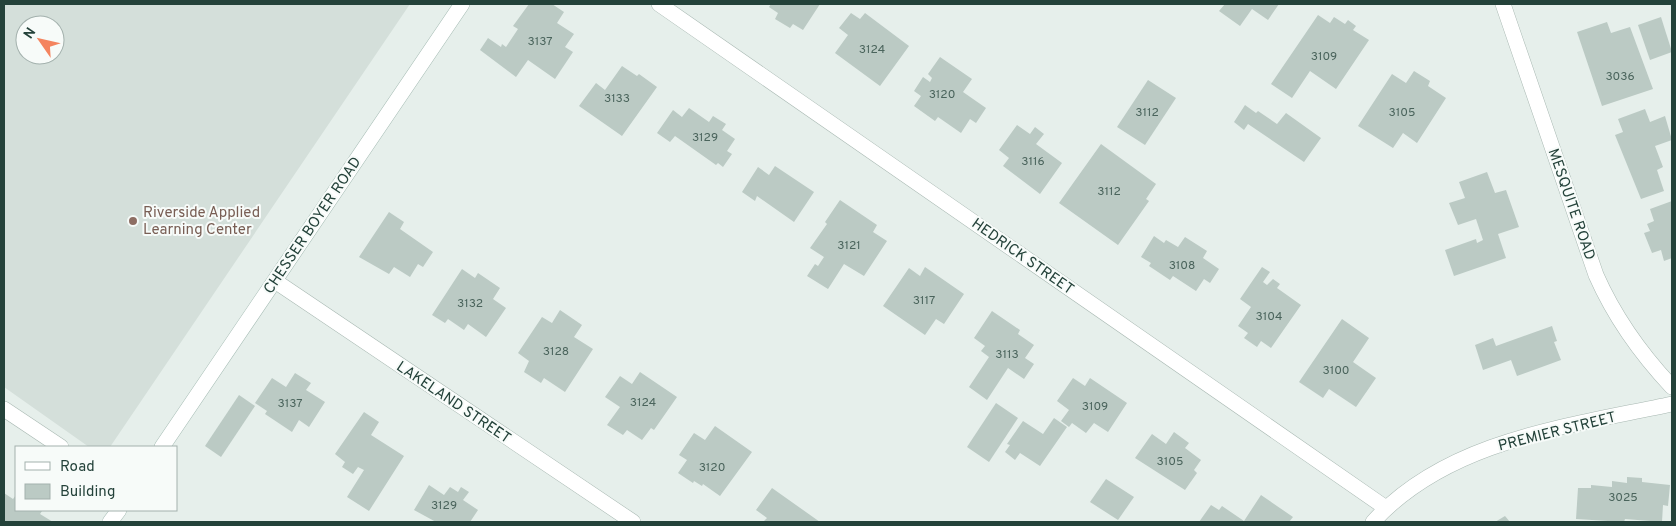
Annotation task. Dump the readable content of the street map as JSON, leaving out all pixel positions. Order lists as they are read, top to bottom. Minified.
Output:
{"streets":{"street":["MESQUITE ROAD","CHESSER BOYER ROAD","HEDRICK STREET","LAKELAND STREET","PREMIER STREET"]},"crossings":[["CHESSER BOYER ROAD","LAKELAND STREET"],["HEDRICK STREET","PREMIER STREET"]],"places":["Riverside Applied Learning Center"],"house_numbers":["3137","3124","3109","3036","3120","3133","3112","3105","3129","3116","3112","3121","3108","3117","3132","3104","3128","3113","3100","3124","3137","3109","3105","3120","3025","3129"],"legend":["Road","Building"],"north":"top left"}
